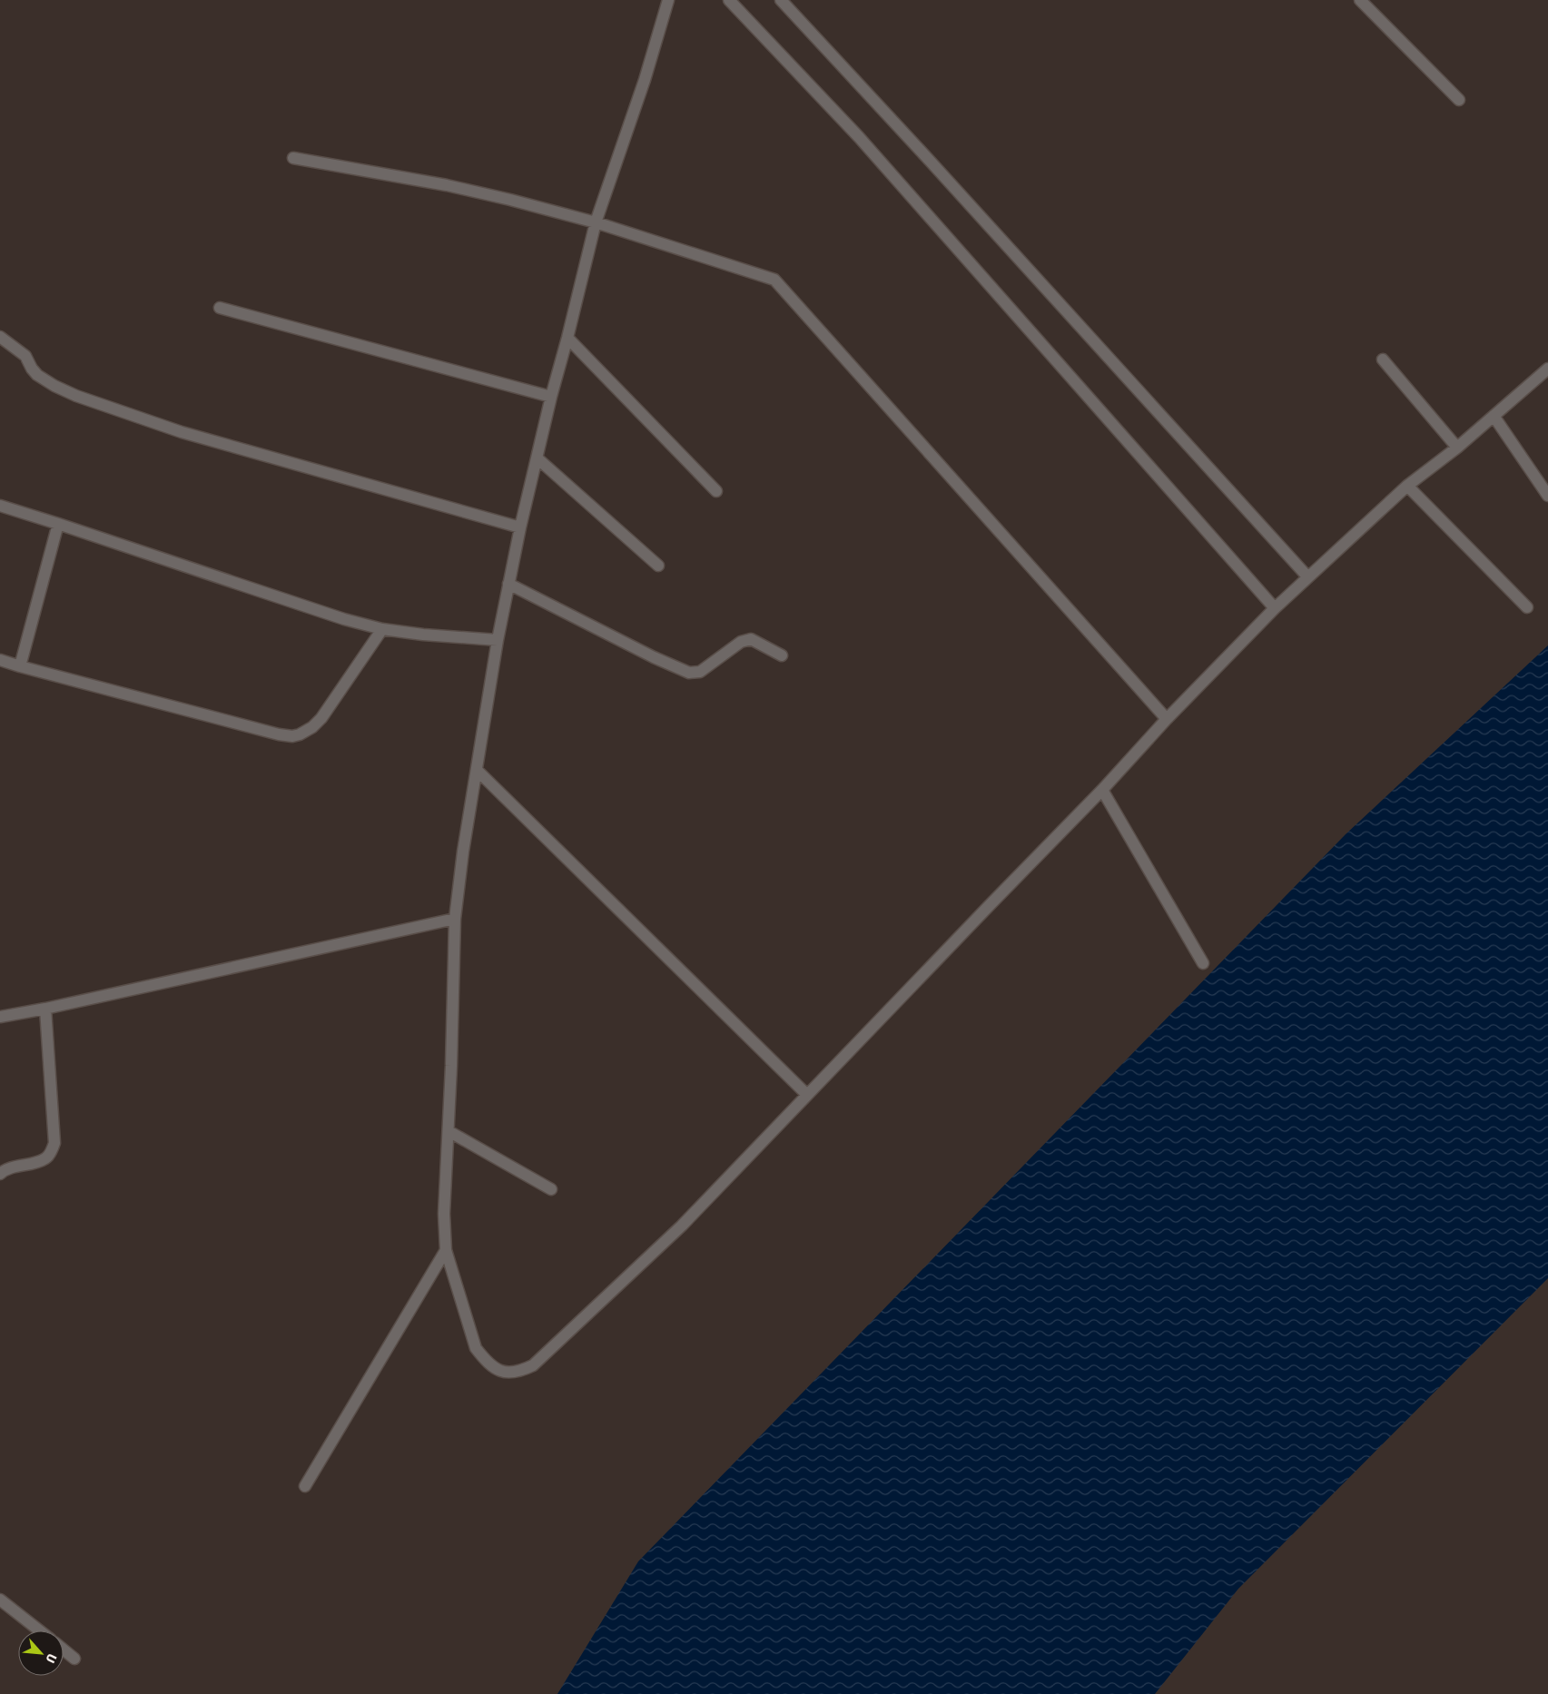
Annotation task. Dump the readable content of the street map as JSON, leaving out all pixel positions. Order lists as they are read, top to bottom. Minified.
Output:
{"north":"bottom right"}
